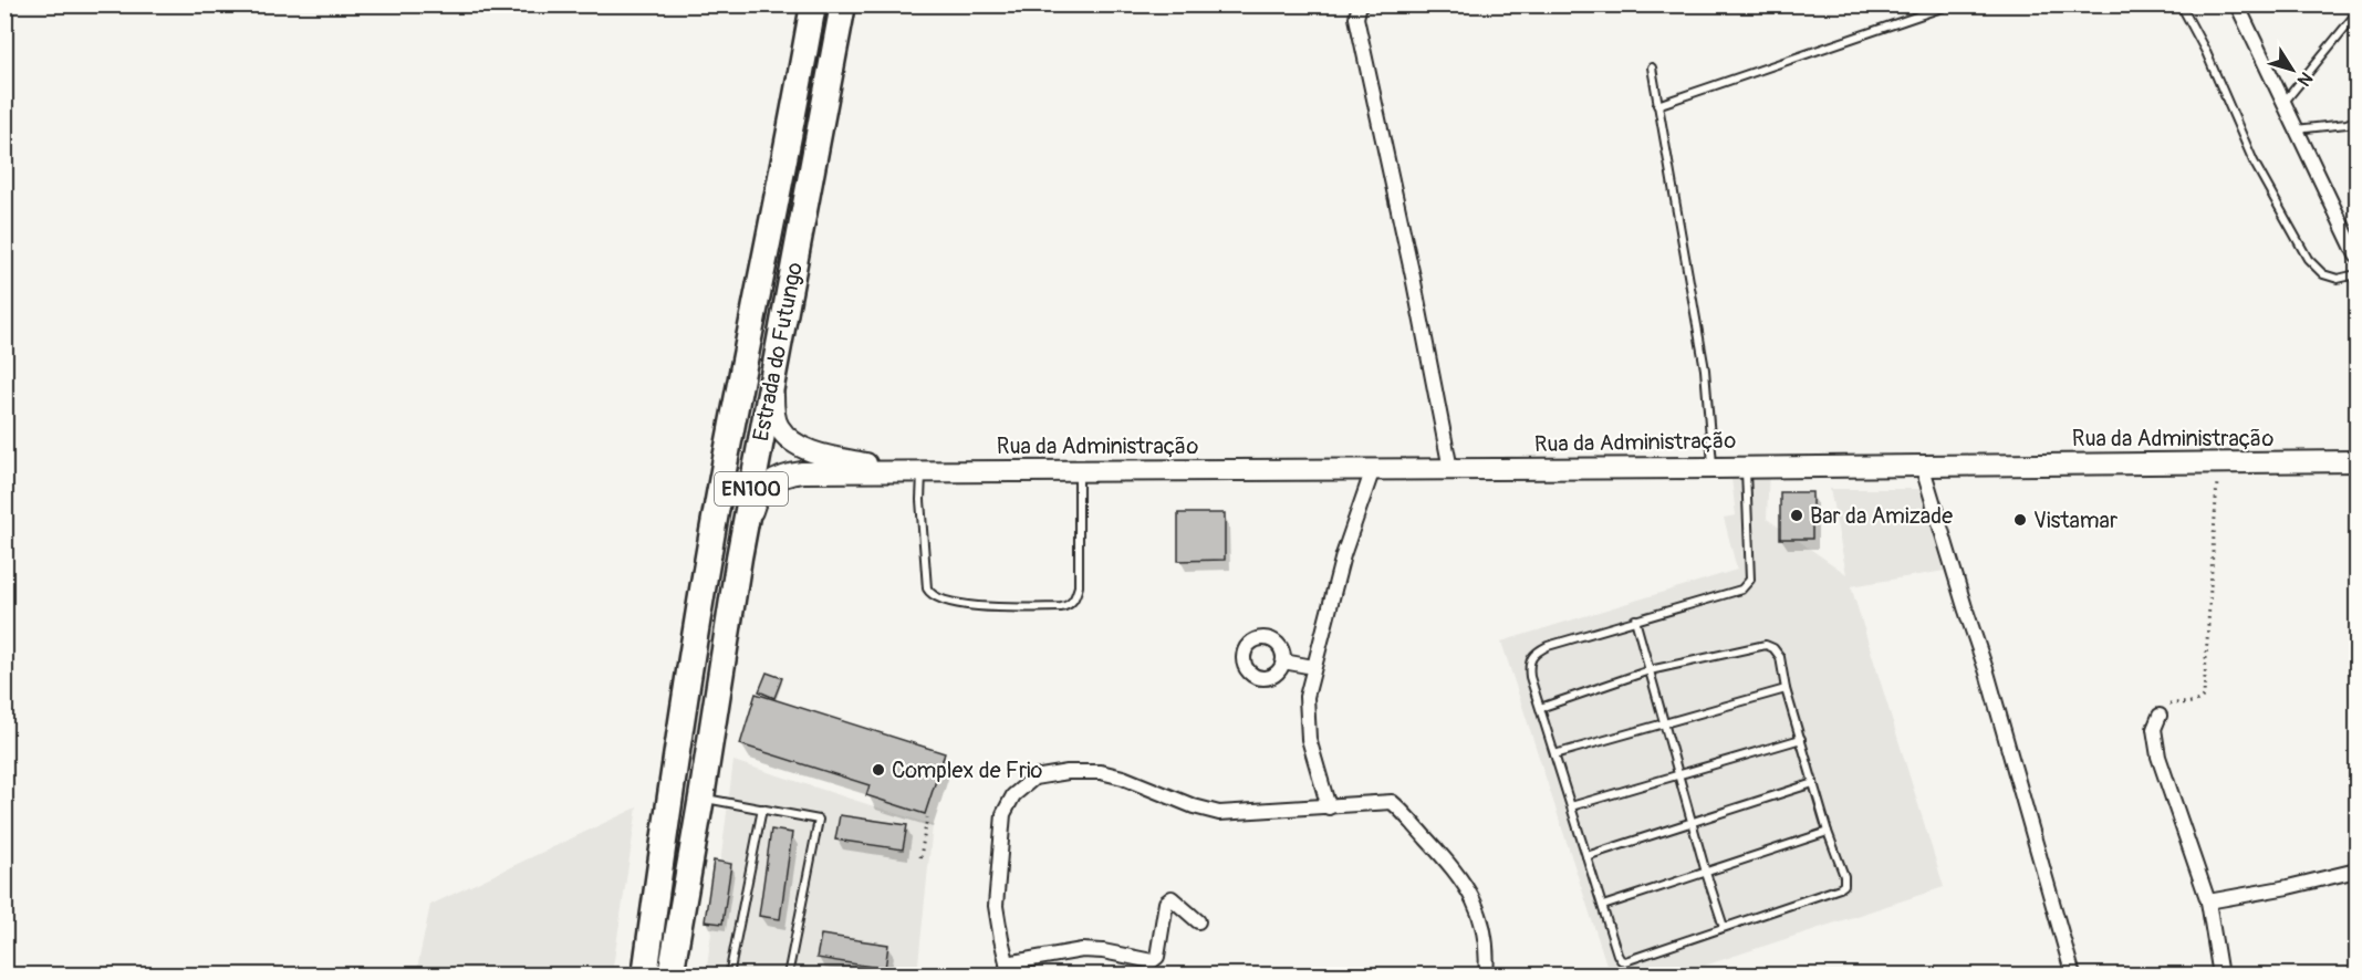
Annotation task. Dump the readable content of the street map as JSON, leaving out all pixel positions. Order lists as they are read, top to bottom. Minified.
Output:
{"streets":{"highway":["Estrada do Futungo","EN100"],"street":["Rua da Administração"]},"places":["Bar da Amizade","Vistamar","Complex de Frio"],"north":"bottom right"}
